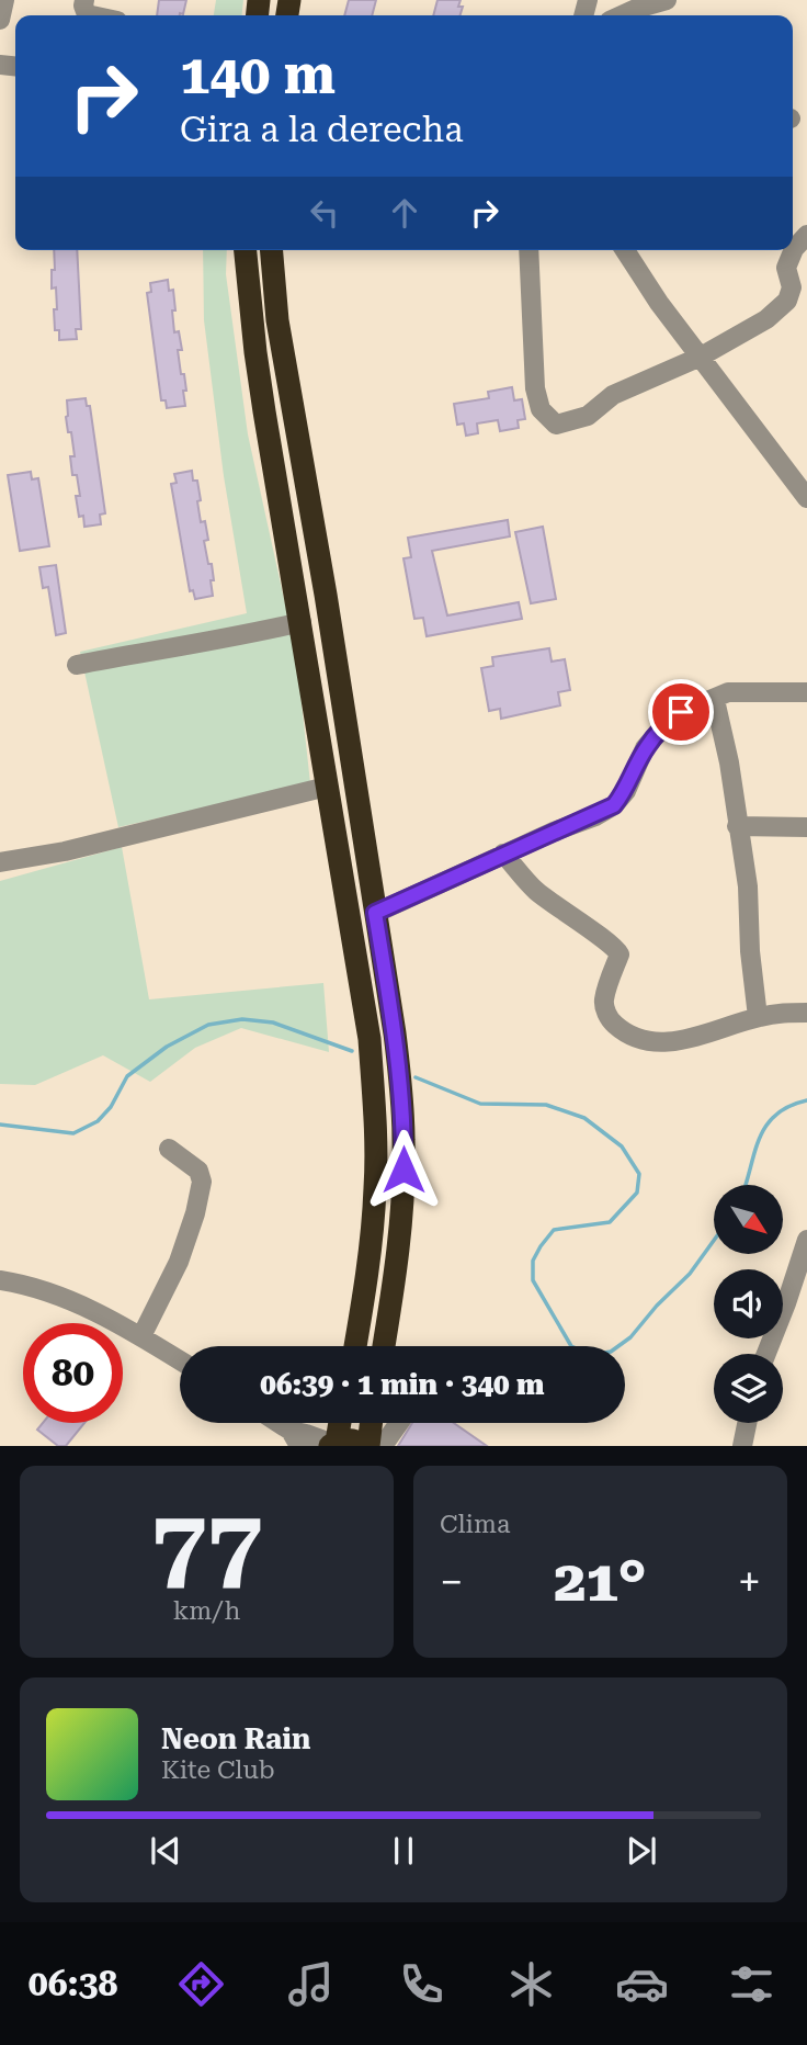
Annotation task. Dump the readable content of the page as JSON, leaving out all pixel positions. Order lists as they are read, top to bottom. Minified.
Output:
{"north":"bottom right","page":{"turn":["140 m","Gira a la derecha"],"limit":"80","trip":"06:39 · 1 min · 340 m","tile":[["77","km/h"],"Clima"],"heat":["−","21°","+"],"song":["Neon Rain","Kite Club"],"tabs":"06:38"}}
